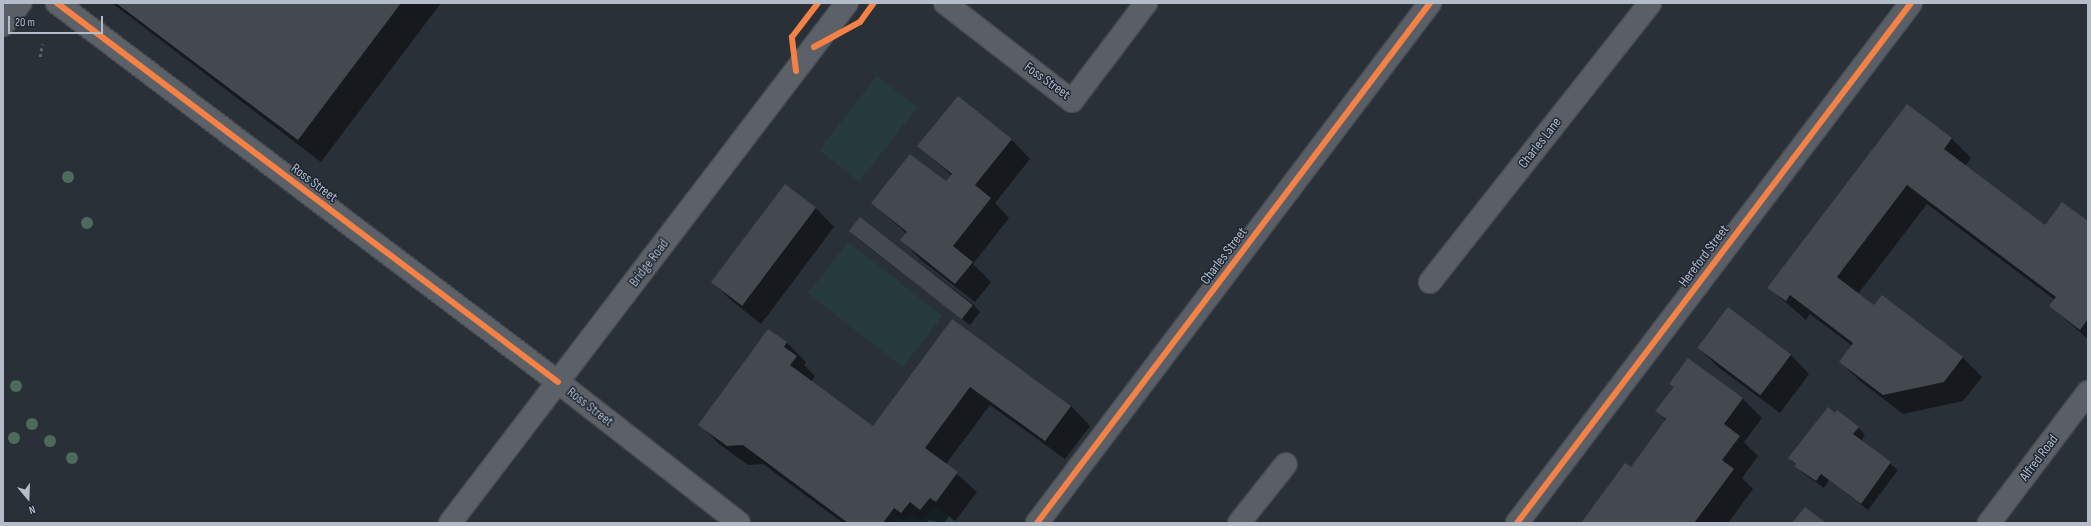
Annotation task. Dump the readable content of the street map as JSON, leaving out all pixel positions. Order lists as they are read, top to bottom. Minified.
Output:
{"streets":{"main road":["Ross Street","Bridge Road"],"street":["Foss Street","Charles Lane","Charles Street","Hereford Street","Alfred Road"]},"crossings":[["Ross Street","Bridge Road"]],"scale_bar":"20 m","north":"bottom"}
